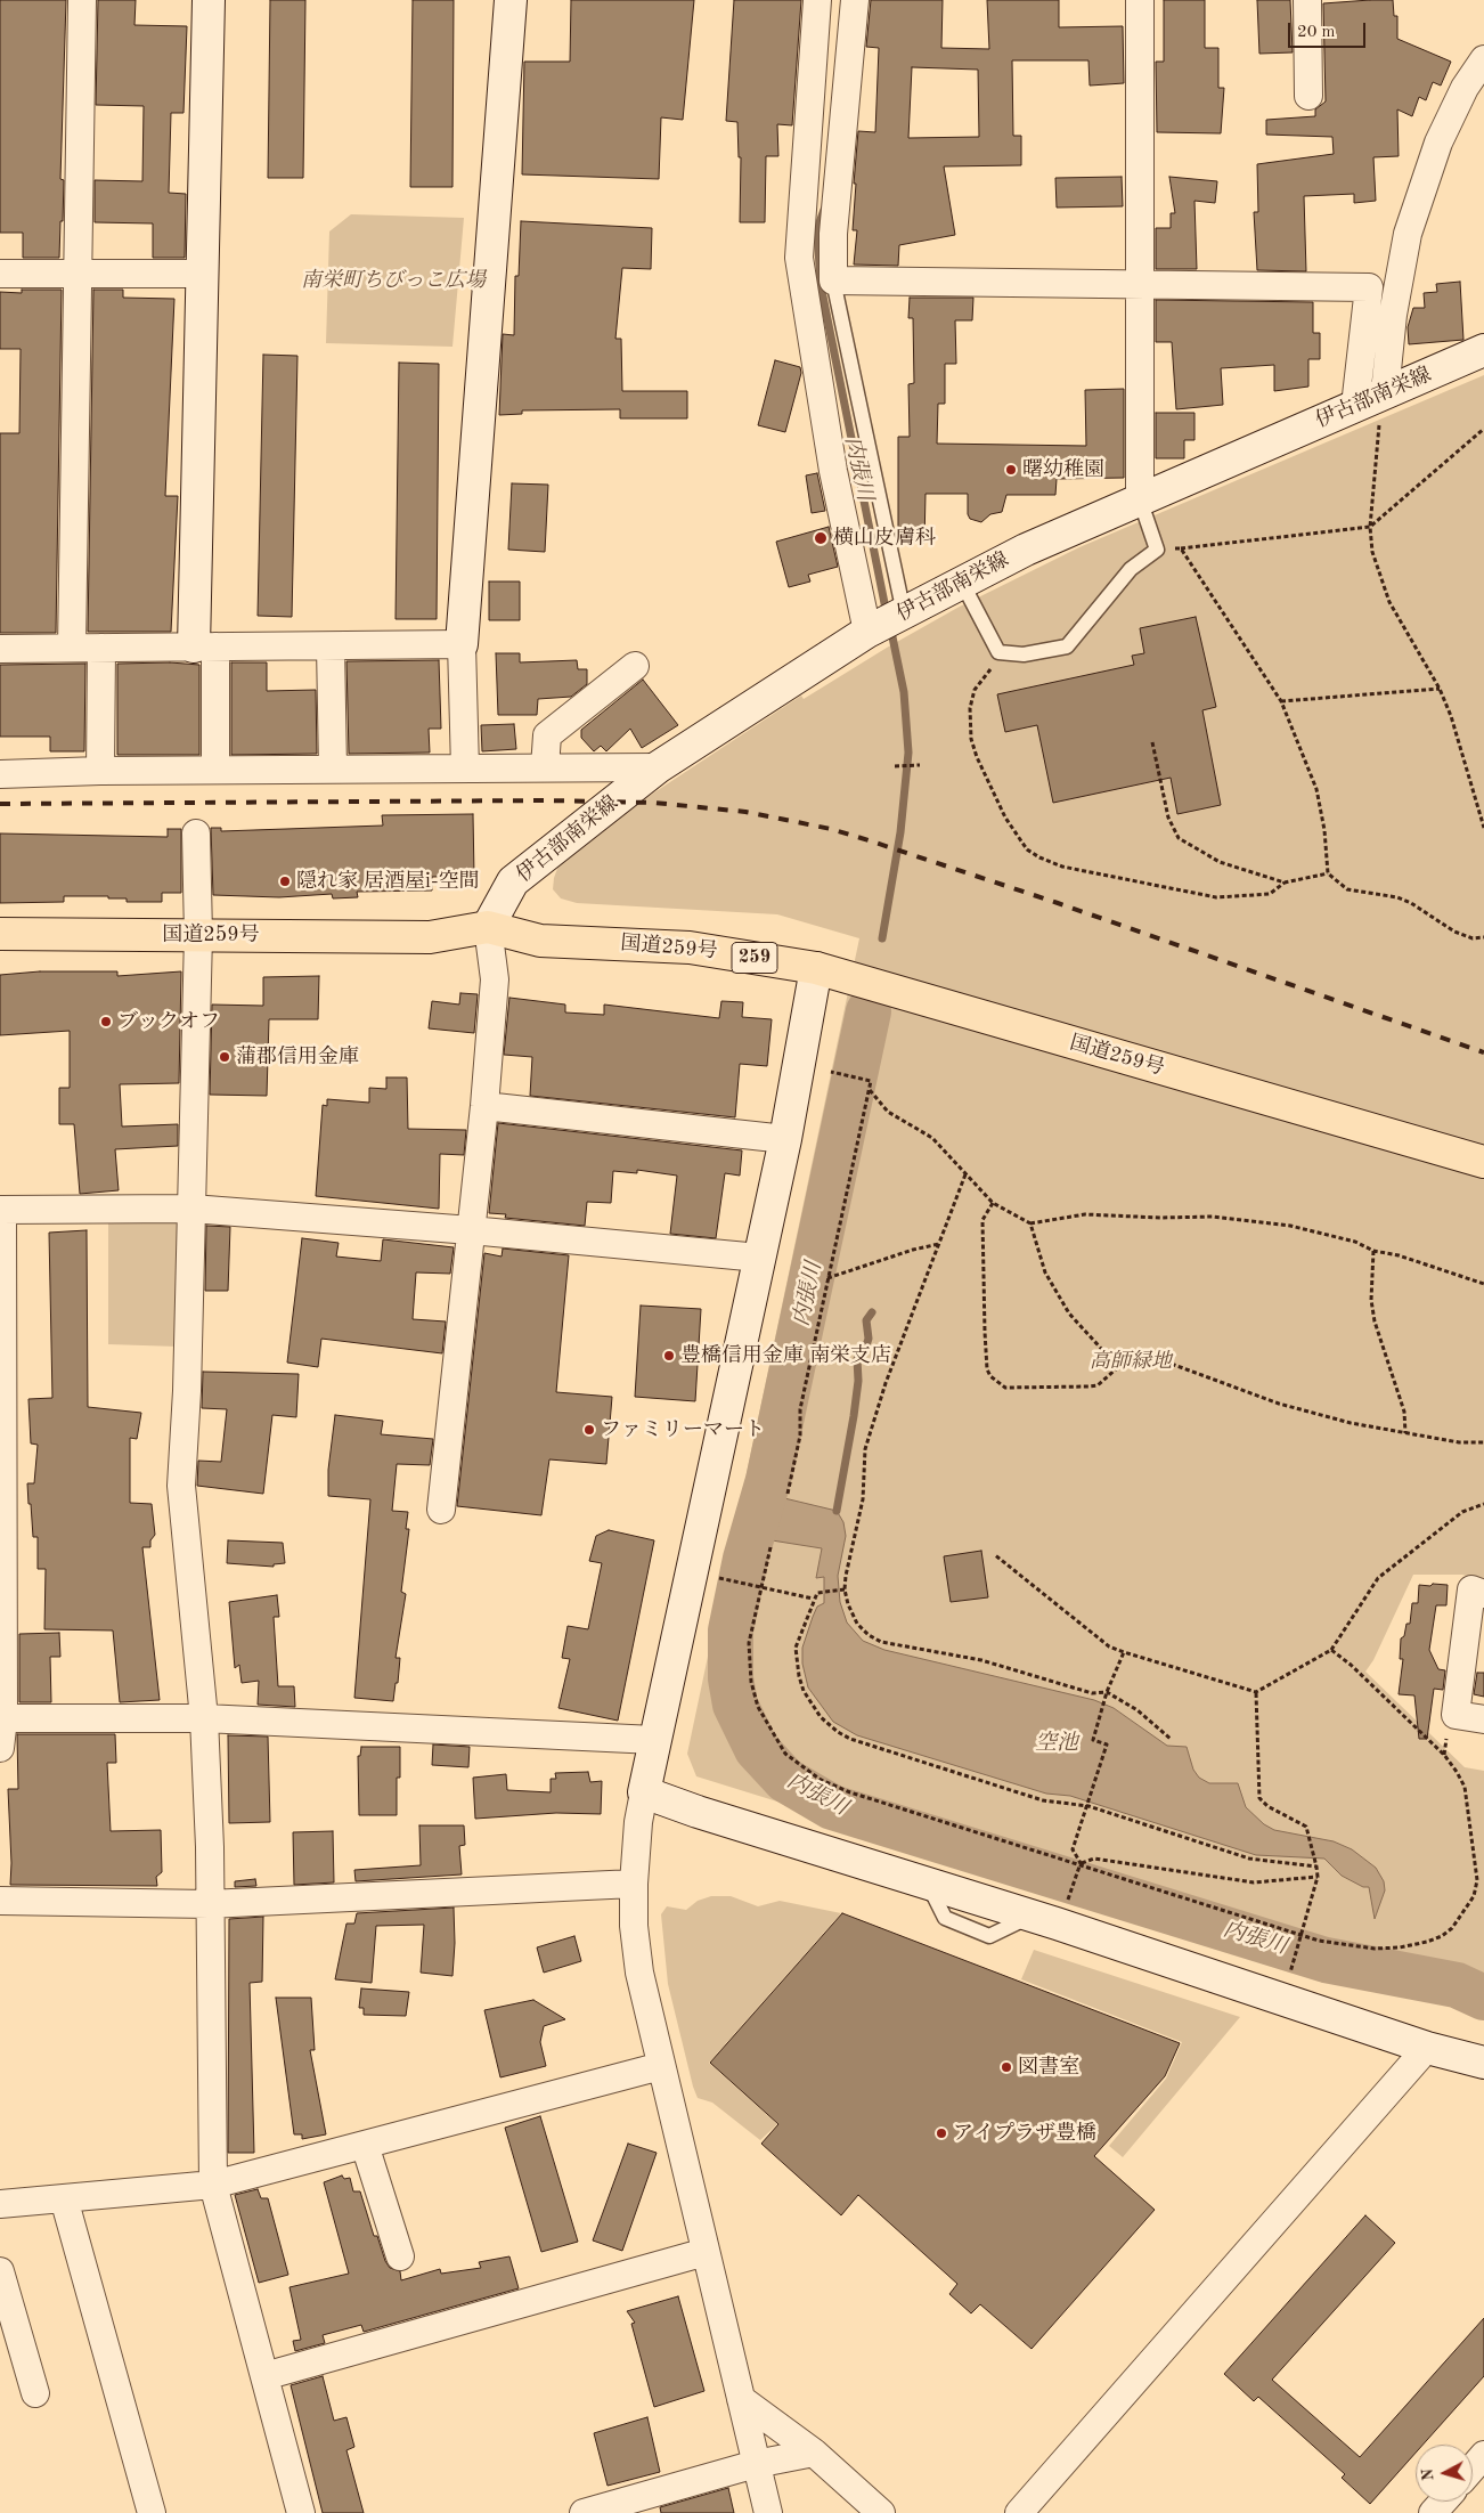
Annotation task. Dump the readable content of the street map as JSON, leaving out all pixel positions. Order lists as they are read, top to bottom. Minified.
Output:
{"streets":{"highway":["国道259号","259"],"street":["伊古部南栄線"]},"crossings":[["伊古部南栄線","国道259号"]],"water":["内張川","空池"],"parks":["南栄町ちびっこ広場","高師緑地"],"places":["曙幼稚園","横山皮膚科","隠れ家 居酒屋i-空間","ブックオフ","蒲郡信用金庫","豊橋信用金庫 南栄支店","ファミリーマート","図書室","アイプラザ豊橋"],"scale_bar":"20 m","north":"left"}
